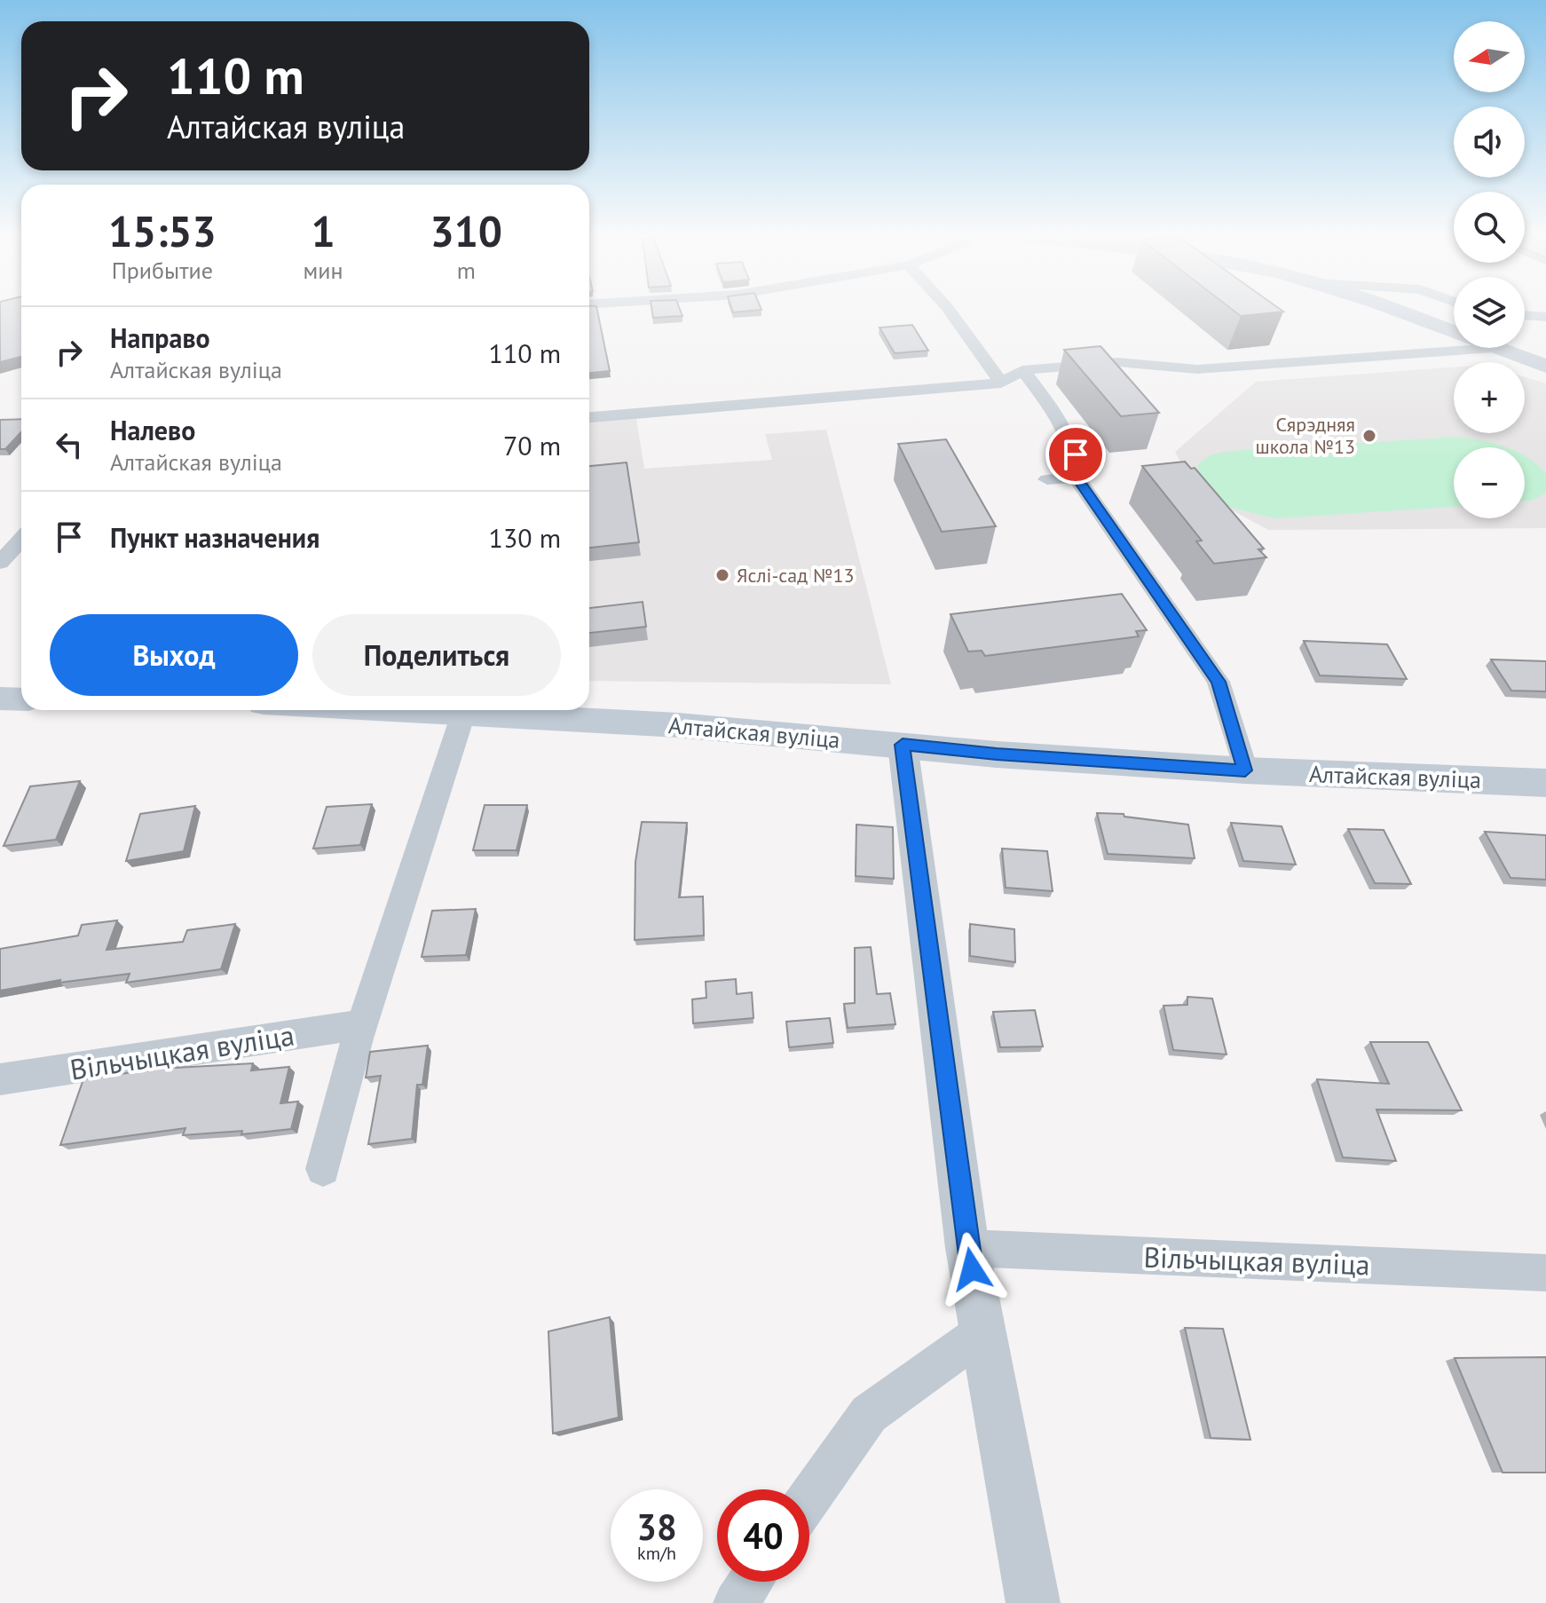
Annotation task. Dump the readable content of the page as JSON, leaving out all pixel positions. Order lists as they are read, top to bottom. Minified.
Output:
{"streets":{"main road":["Алтайская вуліца"],"street":["Вільчыцкая вуліца"]},"places":["Сярэдняя школа №13","Яслі-сад №13"],"north":"left","page":{"map_buttons":["+","−"],"turn":["110 m","Алтайская вуліца"],"eta":["15:53","Прибытие","1","мин","310","m"],"list":[{"name":"Направо","note":"Алтайская вуліца","value":"110 m"},{"name":"Налево","note":"Алтайская вуліца","value":"70 m"},{"name":"Пункт назначения","value":"130 m"}],"buttons":["Выход","Поделиться"],"speed":"38 km/h","limit":"40"}}
